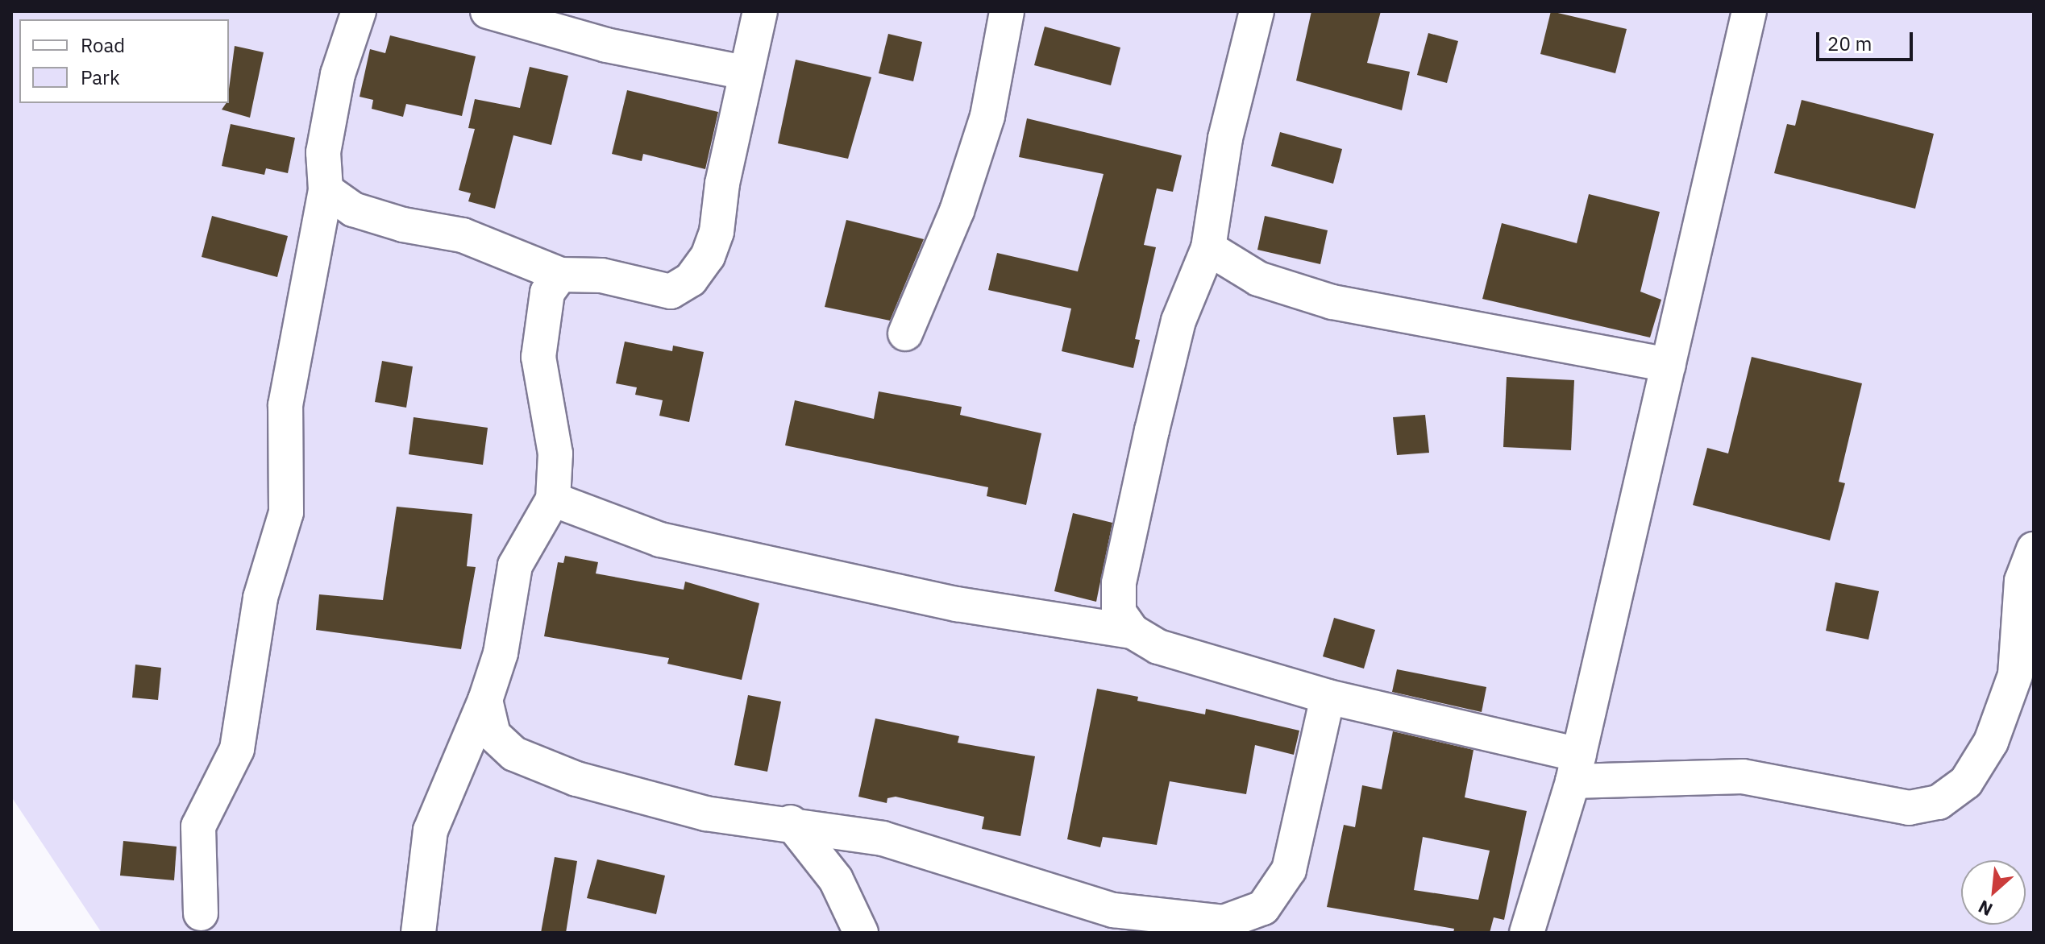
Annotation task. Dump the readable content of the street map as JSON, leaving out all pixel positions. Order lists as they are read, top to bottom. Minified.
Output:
{"legend":["Road","Park"],"scale_bar":"20 m","north":"bottom left"}
